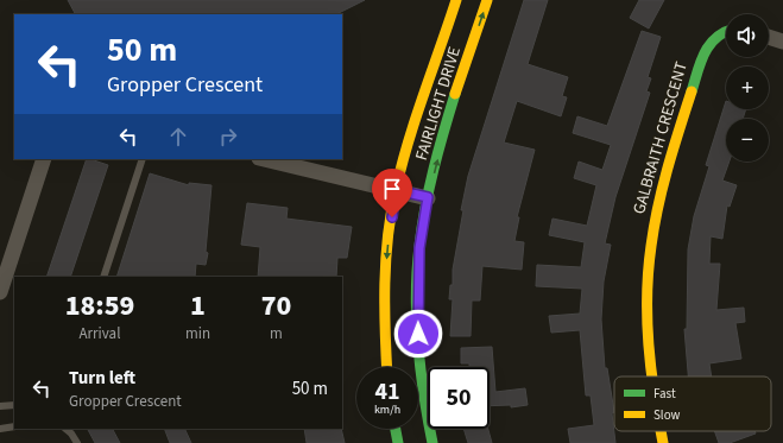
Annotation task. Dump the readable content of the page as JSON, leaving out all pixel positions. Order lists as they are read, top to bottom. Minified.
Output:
{"streets":{"main road":["FAIRLIGHT DRIVE","GALBRAITH CRESCENT"]},"legend":["Fast","Slow"],"page":{"map_buttons":["+","−"],"turn":["50 m","Gropper Crescent"],"eta":["18:59","Arrival","1","min","70","m"],"list":[{"name":"Turn left","note":"Gropper Crescent","value":"50 m"}],"speed":"41 km/h","limit":"50"}}
